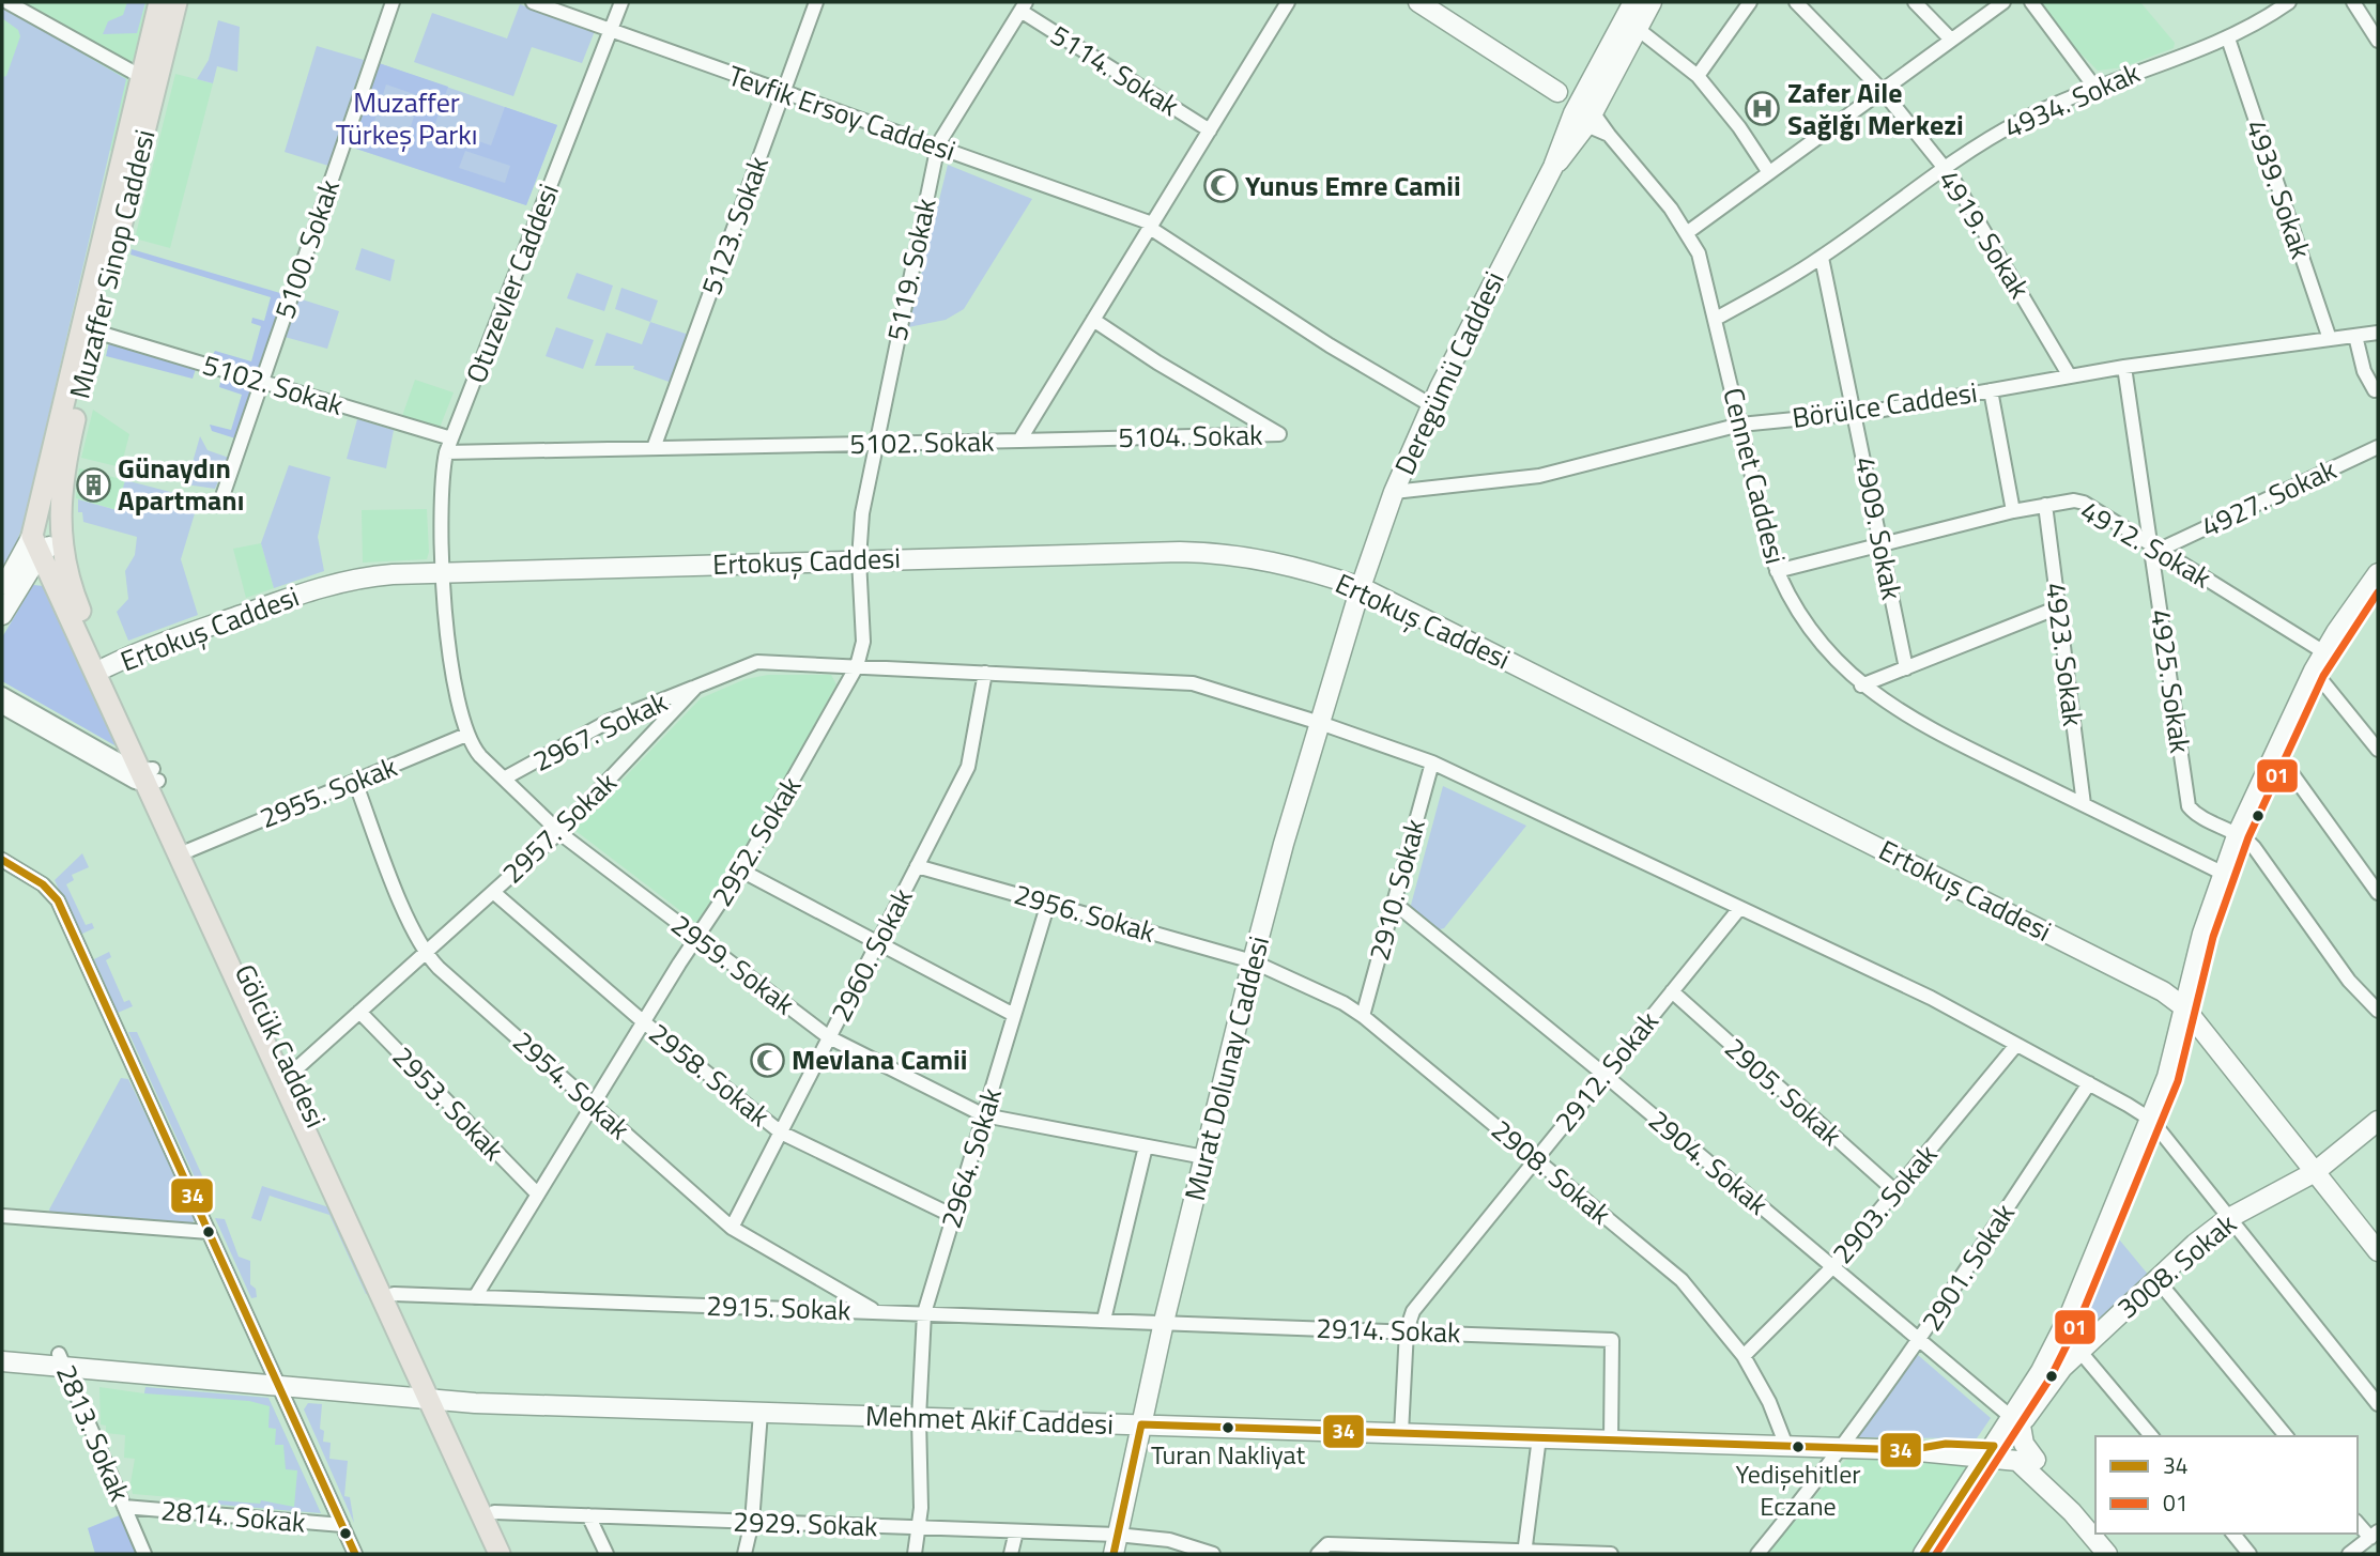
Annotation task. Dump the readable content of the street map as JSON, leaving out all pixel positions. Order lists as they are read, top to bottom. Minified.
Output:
{"streets":{"main road":["Muzaffer Sinop Caddesi","Gölcük Caddesi"],"street":["5114. Sokak","4934. Sokak","Tevfik Ersoy Caddesi","4939. Sokak","5123. Sokak","4919. Sokak","5100. Sokak","5119. Sokak","Otuzevler Caddesi","Deregümü Caddesi","5102. Sokak","Börülce Caddesi","5104. Sokak","Cennet Caddesi","4927. Sokak","4909. Sokak","4912. Sokak","Ertokuş Caddesi","4923. Sokak","4925. Sokak","2967. Sokak","2955. Sokak","2957. Sokak","2952. Sokak","2910. Sokak","2956. Sokak","2960. Sokak","2959. Sokak","Murat Dolunay Caddesi","2912. Sokak","2958. Sokak","2954. Sokak","2905. Sokak","2953. Sokak","2964. Sokak","2904. Sokak","2908. Sokak","2903. Sokak","3008. Sokak","2901. Sokak","2915. Sokak","2914. Sokak","Mehmet Akif Caddesi","2813. Sokak","2814. Sokak","2929. Sokak"]},"crossings":[["5114. Sokak","5119. Sokak"],["5114. Sokak","5102. Sokak"],["4934. Sokak","4939. Sokak"],["4934. Sokak","4919. Sokak"],["4934. Sokak","Cennet Caddesi"],["4934. Sokak","4909. Sokak"],["Tevfik Ersoy Caddesi","5123. Sokak"],["Tevfik Ersoy Caddesi","5119. Sokak"],["Tevfik Ersoy Caddesi","Otuzevler Caddesi"],["Tevfik Ersoy Caddesi","Deregümü Caddesi"],["Tevfik Ersoy Caddesi","5102. Sokak"],["4939. Sokak","Börülce Caddesi"],["5123. Sokak","5102. Sokak"],["4919. Sokak","Börülce Caddesi"],["5100. Sokak","5102. Sokak"],["Muzaffer Sinop Caddesi","5102. Sokak"],["Muzaffer Sinop Caddesi","Gölcük Caddesi"],["5119. Sokak","5102. Sokak"],["5119. Sokak","Ertokuş Caddesi"],["5119. Sokak","2952. Sokak"],["Otuzevler Caddesi","5102. Sokak"],["Otuzevler Caddesi","Ertokuş Caddesi"],["Otuzevler Caddesi","2959. Sokak"],["Deregümü Caddesi","Börülce Caddesi"],["Deregümü Caddesi","Cennet Caddesi"],["Deregümü Caddesi","Ertokuş Caddesi"],["Deregümü Caddesi","Murat Dolunay Caddesi"],["5102. Sokak","5104. Sokak"],["Börülce Caddesi","Cennet Caddesi"],["Börülce Caddesi","4909. Sokak"],["Börülce Caddesi","4925. Sokak"],["Cennet Caddesi","4912. Sokak"],["Cennet Caddesi","4923. Sokak"],["4927. Sokak","4912. Sokak"],["4927. Sokak","4925. Sokak"],["4909. Sokak","4912. Sokak"],["4912. Sokak","4923. Sokak"],["4912. Sokak","4925. Sokak"],["Ertokuş Caddesi","2952. Sokak"],["Ertokuş Caddesi","2959. Sokak"],["Ertokuş Caddesi","Gölcük Caddesi"],["Ertokuş Caddesi","Murat Dolunay Caddesi"],["Ertokuş Caddesi","3008. Sokak"],["2967. Sokak","2957. Sokak"],["2967. Sokak","2959. Sokak"],["2955. Sokak","2959. Sokak"],["2955. Sokak","Gölcük Caddesi"],["2955. Sokak","2954. Sokak"],["2957. Sokak","2952. Sokak"],["2957. Sokak","2910. Sokak"],["2957. Sokak","2960. Sokak"],["2957. Sokak","2959. Sokak"],["2957. Sokak","Gölcük Caddesi"],["2957. Sokak","Murat Dolunay Caddesi"],["2957. Sokak","2912. Sokak"],["2957. Sokak","2958. Sokak"],["2957. Sokak","2954. Sokak"],["2957. Sokak","2953. Sokak"],["2957. Sokak","2903. Sokak"],["2957. Sokak","2901. Sokak"],["2952. Sokak","2959. Sokak"],["2952. Sokak","2958. Sokak"],["2952. Sokak","2954. Sokak"],["2952. Sokak","2953. Sokak"],["2952. Sokak","2915. Sokak"],["2910. Sokak","2904. Sokak"],["2910. Sokak","2908. Sokak"],["2956. Sokak","2960. Sokak"],["2956. Sokak","Murat Dolunay Caddesi"],["2956. Sokak","2964. Sokak"],["2956. Sokak","2908. Sokak"],["2960. Sokak","2959. Sokak"],["2960. Sokak","2958. Sokak"],["2960. Sokak","2954. Sokak"],["2959. Sokak","Murat Dolunay Caddesi"],["2959. Sokak","2964. Sokak"],["Gölcük Caddesi","2915. Sokak"],["Gölcük Caddesi","Mehmet Akif Caddesi"],["Gölcük Caddesi","2929. Sokak"],["Murat Dolunay Caddesi","2908. Sokak"],["Murat Dolunay Caddesi","2915. Sokak"],["Murat Dolunay Caddesi","2914. Sokak"],["Murat Dolunay Caddesi","Mehmet Akif Caddesi"],["Murat Dolunay Caddesi","2929. Sokak"],["2912. Sokak","2905. Sokak"],["2912. Sokak","2904. Sokak"],["2912. Sokak","2908. Sokak"],["2912. Sokak","2914. Sokak"],["2912. Sokak","Mehmet Akif Caddesi"],["2958. Sokak","2964. Sokak"],["2954. Sokak","2915. Sokak"],["2905. Sokak","2903. Sokak"],["2964. Sokak","2915. Sokak"],["2964. Sokak","Mehmet Akif Caddesi"],["2964. Sokak","2929. Sokak"],["2904. Sokak","2903. Sokak"],["2904. Sokak","3008. Sokak"],["2904. Sokak","2901. Sokak"],["2908. Sokak","2903. Sokak"],["2908. Sokak","Mehmet Akif Caddesi"],["2901. Sokak","Mehmet Akif Caddesi"],["2915. Sokak","2914. Sokak"],["2914. Sokak","Mehmet Akif Caddesi"],["Mehmet Akif Caddesi","2813. Sokak"],["2813. Sokak","2814. Sokak"]],"parks":["Muzaffer Türkeş Parkı"],"places":{"hospital":["Zafer Aile Sağlğı Merkezi"],"mosque":["Yunus Emre Camii","Mevlana Camii"],"building":["Günaydın Apartmanı"],"other":["Turan Nakliyat","Yedişehitler Eczane"]},"lines":["transit line 01","transit line 34"],"legend":["34","01"]}
